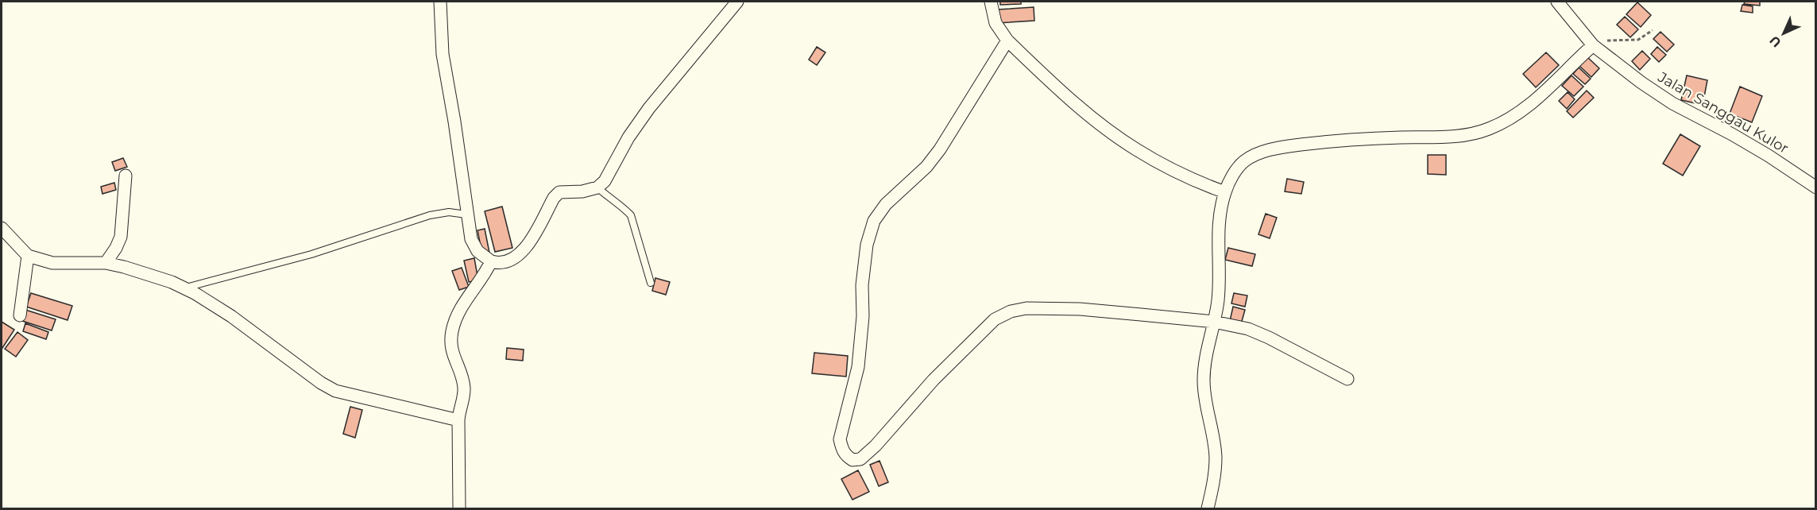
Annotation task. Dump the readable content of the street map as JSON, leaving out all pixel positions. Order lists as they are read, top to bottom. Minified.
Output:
{"streets":{"street":["Jalan Sanggau Kulor"]},"north":"bottom left"}
